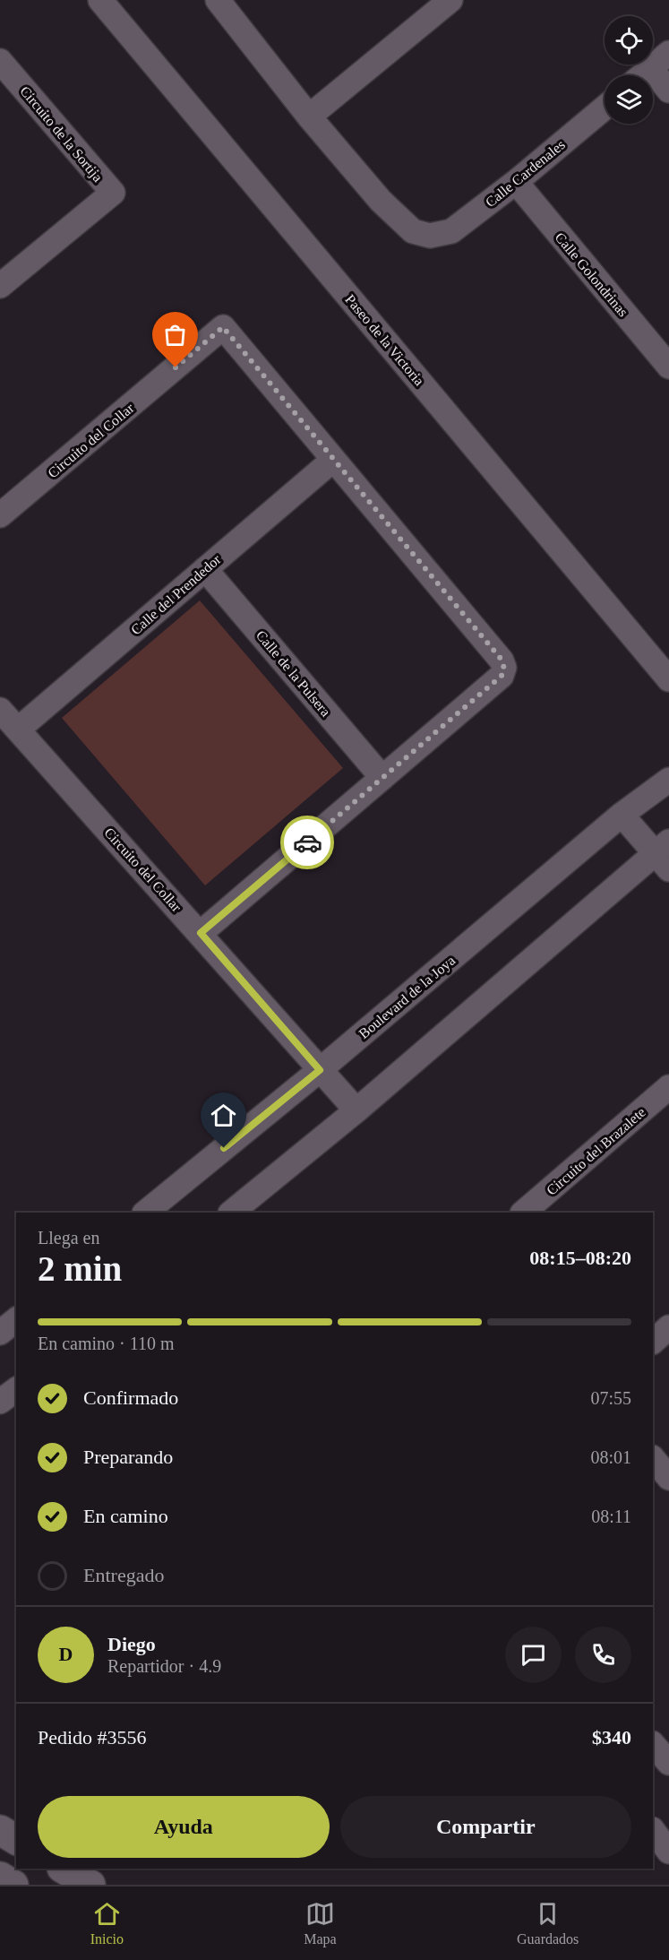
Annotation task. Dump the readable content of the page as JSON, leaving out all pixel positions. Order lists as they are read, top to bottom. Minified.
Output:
{"streets":{"street":["Circuito de la Sortija","Calle Cardenales","Calle Golondrinas","Paseo de la Victoria","Circuito del Collar","Calle del Prendedor","Calle de la Pulsera","Boulevard de la Joya","Circuito del Brazalete"]},"crossings":[["Calle Cardenales","Calle Golondrinas"],["Circuito del Collar","Calle del Prendedor"],["Circuito del Collar","Calle de la Pulsera"],["Circuito del Collar","Boulevard de la Joya"],["Calle del Prendedor","Calle de la Pulsera"]],"page":{"heading":["2 min","Llega en","08:15–08:20"],"panel":["Diego","Repartidor · 4.9","Pedido #3556","$340"],"bar":"En camino · 110 m","list":[["Confirmado","07:55"],["Preparando","08:01"],["En camino","08:11"],"Entregado"],"round":"D","buttons":["Ayuda","Compartir"],"tabs":["Inicio","Mapa","Guardados"]}}
